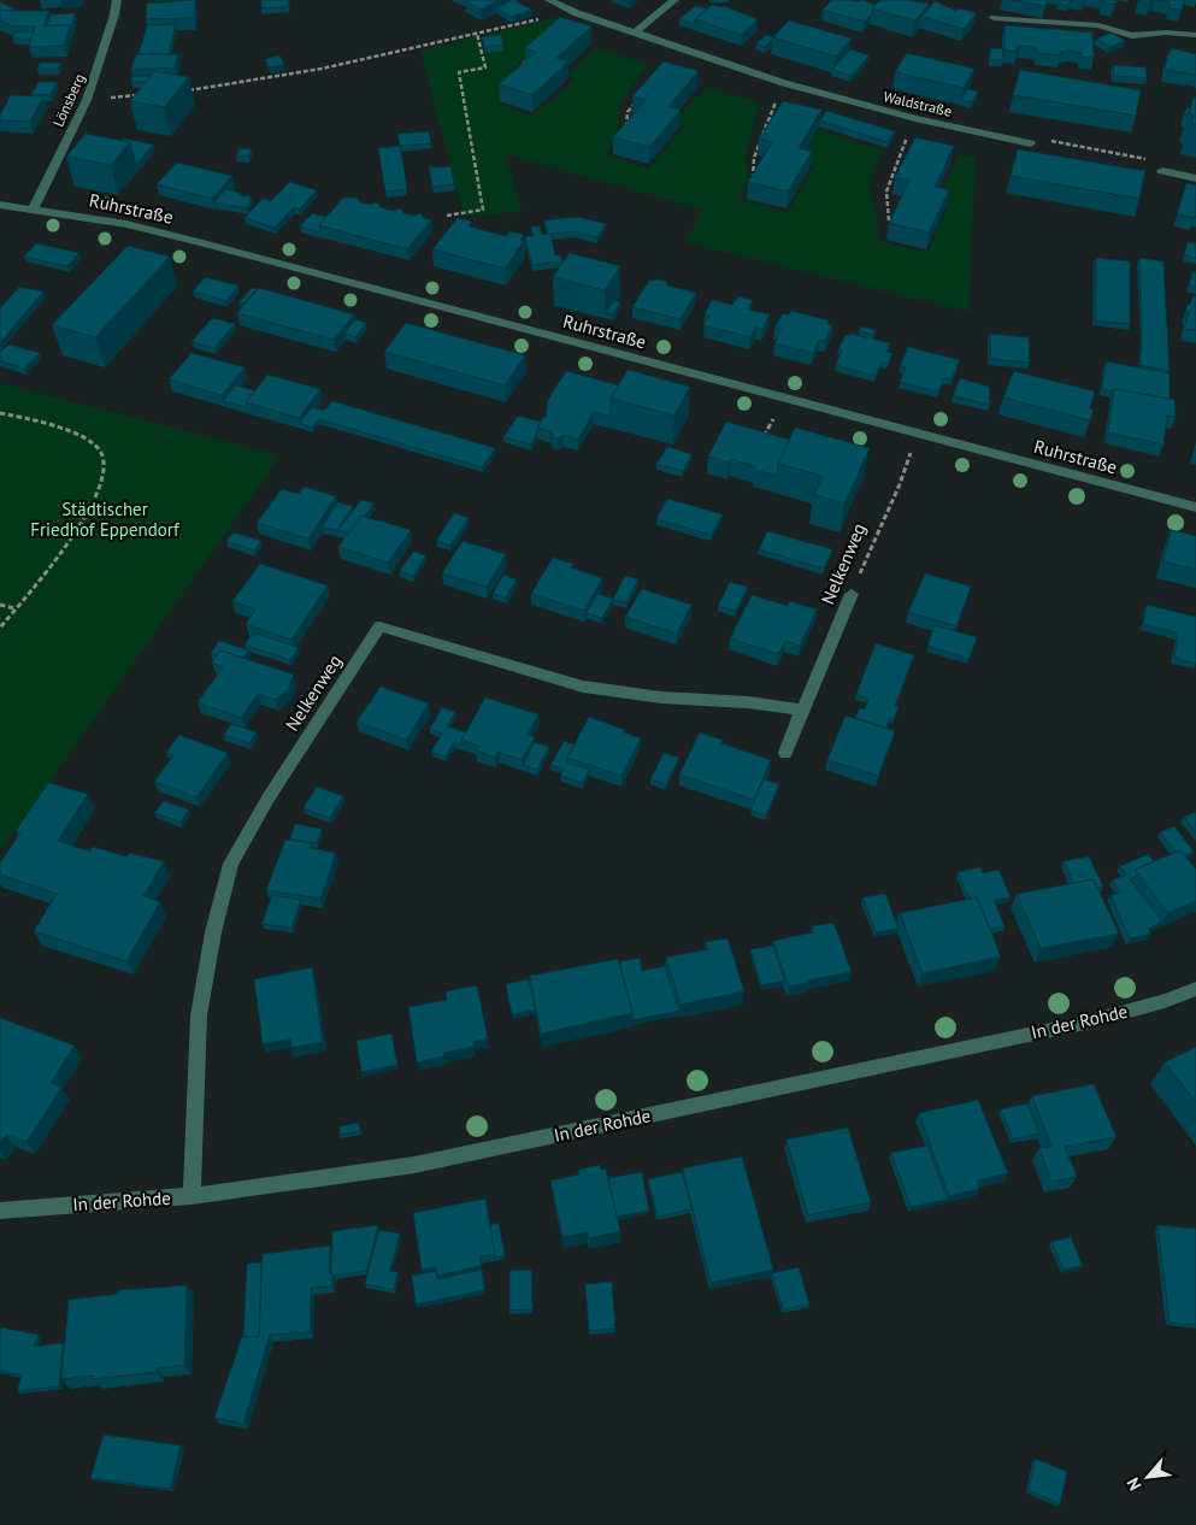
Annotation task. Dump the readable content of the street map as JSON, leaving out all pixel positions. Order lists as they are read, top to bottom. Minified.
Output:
{"streets":{"street":["Lönsberg","Waldstraße","Ruhrstraße","Nelkenweg","In der Rohde"]},"crossings":[["Lönsberg","Ruhrstraße"],["Ruhrstraße","Nelkenweg"],["Nelkenweg","In der Rohde"]],"parks":["Städtischer Friedhof Eppendorf"],"north":"bottom left"}
